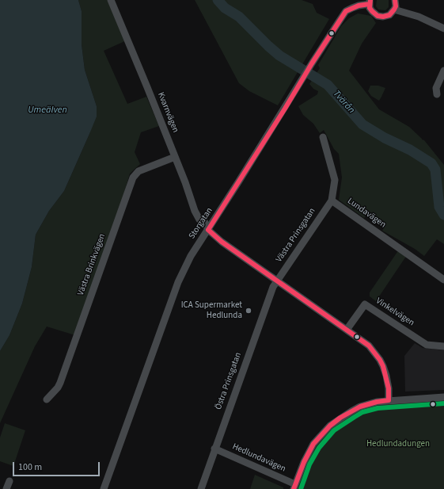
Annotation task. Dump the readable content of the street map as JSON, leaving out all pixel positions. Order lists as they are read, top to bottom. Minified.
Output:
{"streets":{"street":["Kvarnvägen","Lundavägen","Storgatan","Västra Prinsgatan","Västra Brinkvägen","Vinkelvägen","Östra Prinsgatan","Hedlundavägen"]},"crossings":[["Kvarnvägen","Storgatan"],["Kvarnvägen","Västra Prinsgatan"],["Kvarnvägen","Västra Brinkvägen"],["Kvarnvägen","Vinkelvägen"],["Kvarnvägen","Östra Prinsgatan"],["Lundavägen","Västra Prinsgatan"],["Västra Prinsgatan","Östra Prinsgatan"],["Östra Prinsgatan","Hedlundavägen"]],"water":["Tvärån","Umeälven"],"parks":["Hedlundadungen"],"places":["ICA Supermarket Hedlunda"],"scale_bar":"100 m"}
